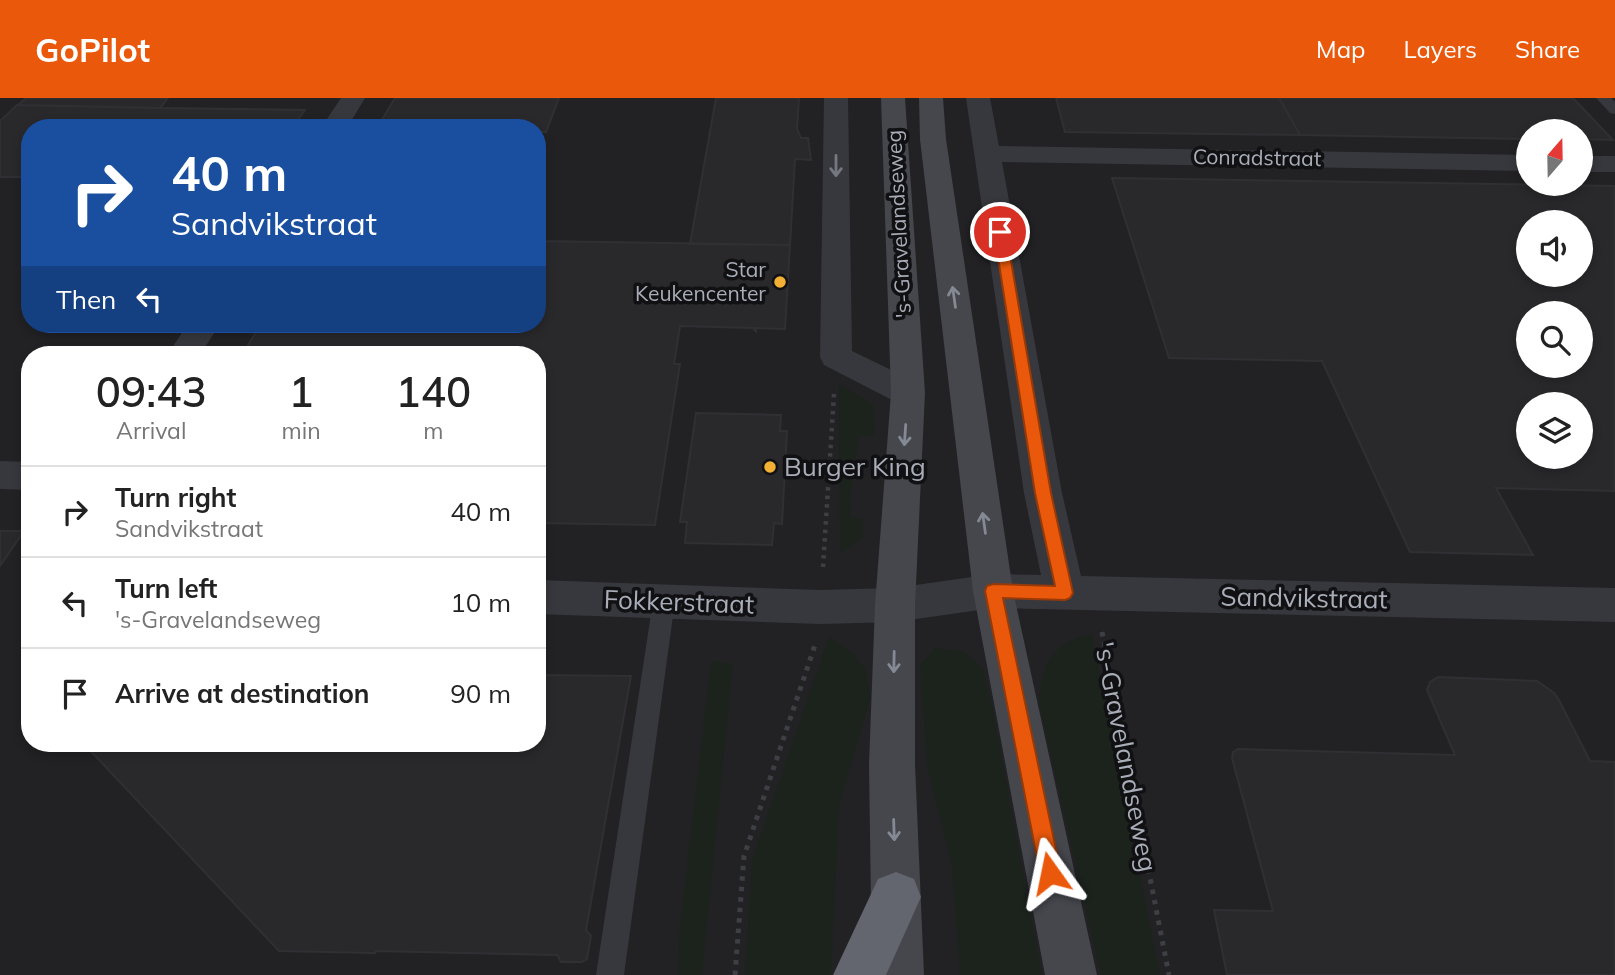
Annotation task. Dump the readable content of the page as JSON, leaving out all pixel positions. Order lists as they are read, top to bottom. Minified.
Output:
{"streets":{"main road":["'s-Gravelandseweg"],"street":["Conradstraat","Sandvikstraat","Fokkerstraat"]},"crossings":[["'s-Gravelandseweg","Sandvikstraat"]],"places":["Star Keukencenter","Burger King"],"north":"top","page":{"header":"GoPilot","nav":["Map","Layers","Share"],"turn":["40 m","Sandvikstraat"],"then":"Then","eta":["09:43","Arrival","1","min","140","m"],"list":[{"name":"Turn right","note":"Sandvikstraat","value":"40 m"},{"name":"Turn left","note":"'s-Gravelandseweg","value":"10 m"},{"name":"Arrive at destination","value":"90 m"}]}}
